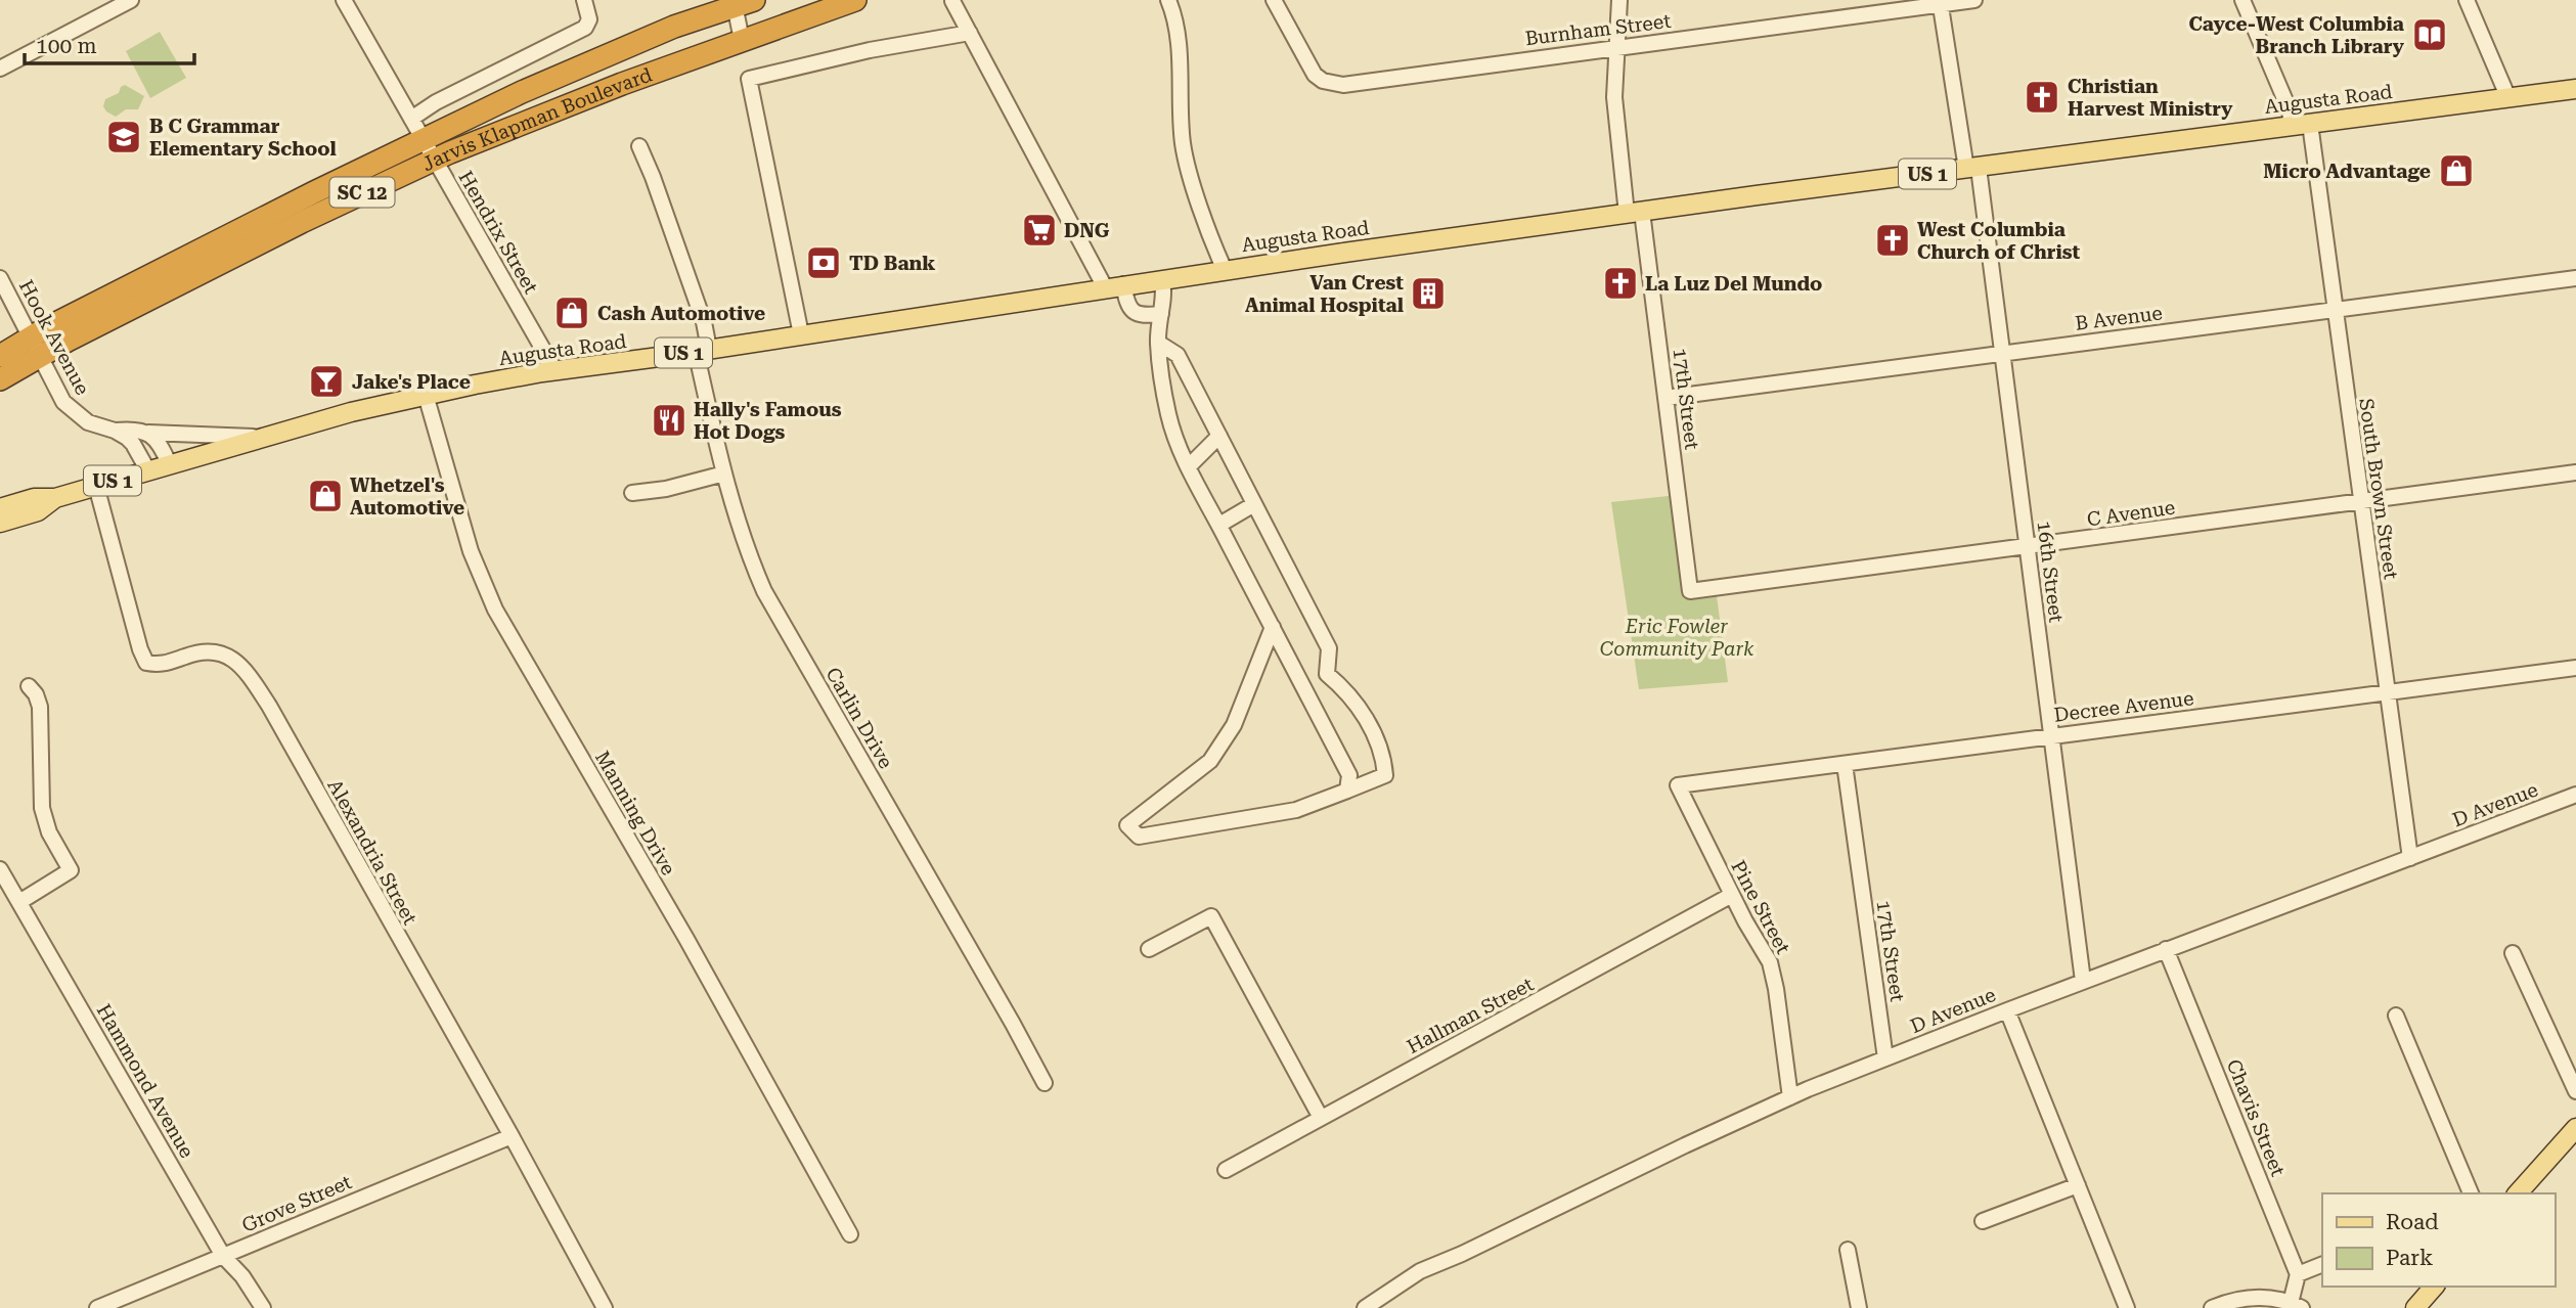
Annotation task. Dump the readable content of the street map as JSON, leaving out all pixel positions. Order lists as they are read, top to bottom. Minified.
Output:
{"streets":{"highway":["Jarvis Klapman Boulevard","SC 12"],"main road":["Augusta Road","US 1"],"street":["Burnham Street","Hendrix Street","B Avenue","Hook Avenue","17th Street","South Brown Street","C Avenue","16th Street","Decree Avenue","Carlin Drive","D Avenue","Manning Drive","Alexandria Street","Pine Street","Hallman Street","Hammond Avenue","Chavis Street","Grove Street"]},"crossings":[["Burnham Street","17th Street"],["Burnham Street","16th Street"],["Augusta Road","Hendrix Street"],["Augusta Road","Hook Avenue"],["Augusta Road","17th Street"],["Augusta Road","South Brown Street"],["Augusta Road","16th Street"],["Augusta Road","Carlin Drive"],["Augusta Road","Manning Drive"],["Augusta Road","Alexandria Street"],["Jarvis Klapman Boulevard","Hendrix Street"],["Jarvis Klapman Boulevard","Hook Avenue"],["B Avenue","17th Street"],["B Avenue","South Brown Street"],["B Avenue","16th Street"],["17th Street","C Avenue"],["17th Street","Decree Avenue"],["17th Street","D Avenue"],["South Brown Street","C Avenue"],["South Brown Street","Decree Avenue"],["South Brown Street","D Avenue"],["C Avenue","16th Street"],["16th Street","Decree Avenue"],["16th Street","D Avenue"],["Decree Avenue","Pine Street"],["D Avenue","Pine Street"],["D Avenue","Chavis Street"],["Alexandria Street","Grove Street"],["Pine Street","Hallman Street"],["Hammond Avenue","Grove Street"]],"parks":["Eric Fowler Community Park"],"places":{"library":["Cayce-West Columbia Branch Library"],"church":["Christian Harvest Ministry","West Columbia Church of Christ","La Luz Del Mundo"],"school or university":["B C Grammar Elementary School"],"shop":["Micro Advantage","Cash Automotive","Whetzel's Automotive"],"supermarket":["DNG"],"bank":["TD Bank"],"building":["Van Crest Animal Hospital"],"bar":["Jake's Place"],"restaurant":["Hally's Famous Hot Dogs"]},"legend":["Road","Park"],"scale_bar":"100 m"}
